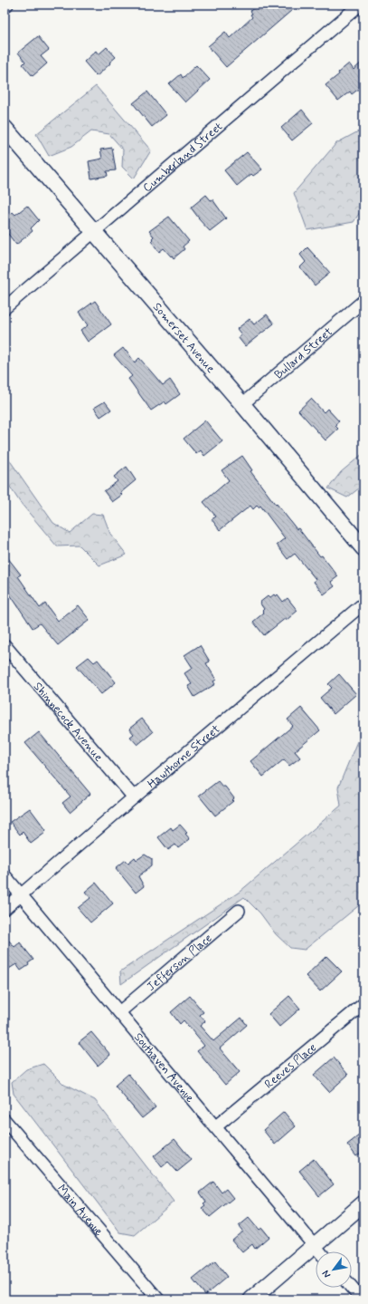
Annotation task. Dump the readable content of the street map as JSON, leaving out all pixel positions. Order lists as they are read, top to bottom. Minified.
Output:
{"streets":{"street":["Cumberland Street","Somerset Avenue","Bullard Street","Shinnecock Avenue","Hawthorne Street","Jefferson Place","Reeves Place","Southaven Avenue","Main Avenue"]},"crossings":[["Cumberland Street","Somerset Avenue"],["Somerset Avenue","Bullard Street"],["Shinnecock Avenue","Hawthorne Street"],["Hawthorne Street","Southaven Avenue"],["Jefferson Place","Southaven Avenue"],["Reeves Place","Southaven Avenue"]],"north":"bottom left"}
